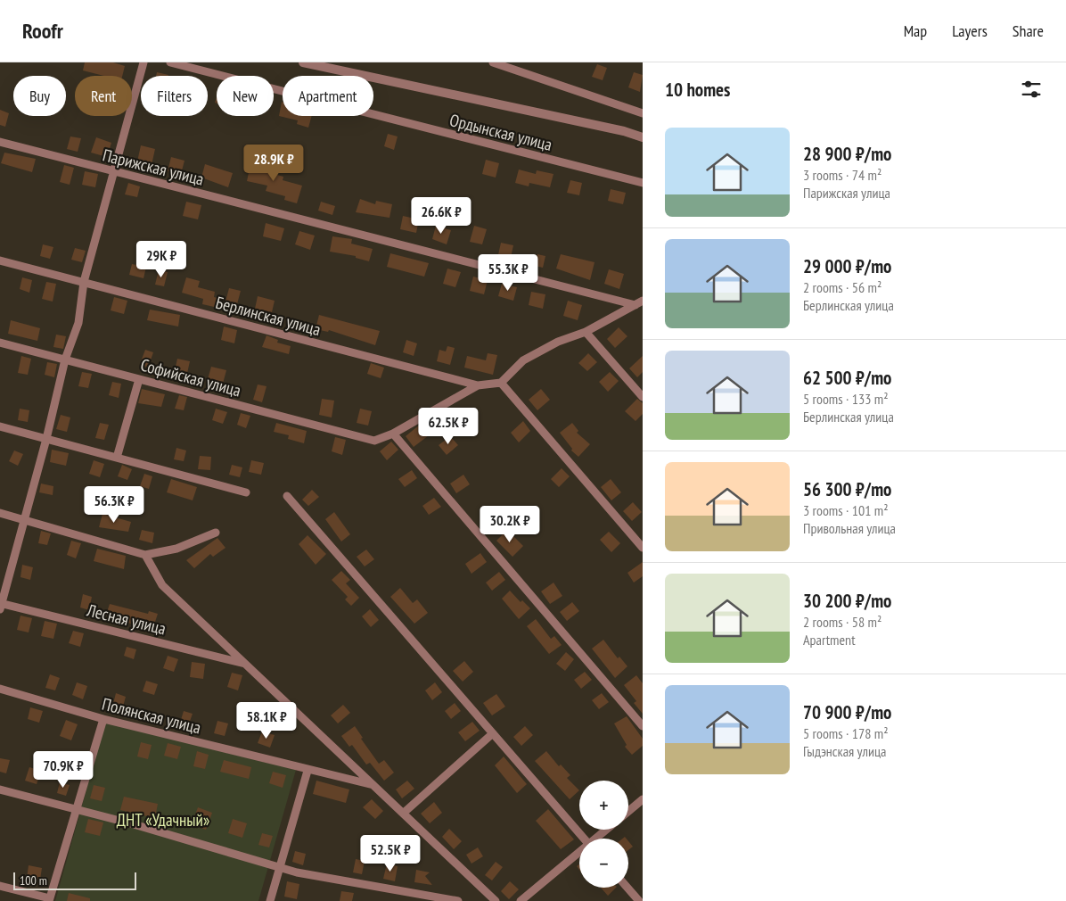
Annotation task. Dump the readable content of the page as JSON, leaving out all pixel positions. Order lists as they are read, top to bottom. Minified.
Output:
{"streets":{"street":["Ордынская улица","Парижская улица","Берлинская улица","Софийская улица","Лесная улица","Полянская улица"]},"parks":["ДНТ «Удачный»"],"scale_bar":"100 m","page":{"header":"Roofr","nav":["Map","Layers","Share"],"heading":"10 homes","chip":["Buy","Rent","Filters","New","Apartment"],"list":[{"name":"28 900 ₽/mo","note":"3 rooms · 74 m² · Парижская улица"},{"name":"29 000 ₽/mo","note":"2 rooms · 56 m² · Берлинская улица"},{"name":"62 500 ₽/mo","note":"5 rooms · 133 m² · Берлинская улица"},{"name":"56 300 ₽/mo","note":"3 rooms · 101 m² · Привольная улица"},{"name":"30 200 ₽/mo","note":"2 rooms · 58 m² · Apartment"},{"name":"70 900 ₽/mo","note":"5 rooms · 178 m² · Гыдэнская улица"}],"price":["28.9K ₽","26.6K ₽","29K ₽","55.3K ₽","62.5K ₽","56.3K ₽","30.2K ₽","58.1K ₽","70.9K ₽","52.5K ₽"],"map_buttons":["+","−"],"scale":"100 m"}}
